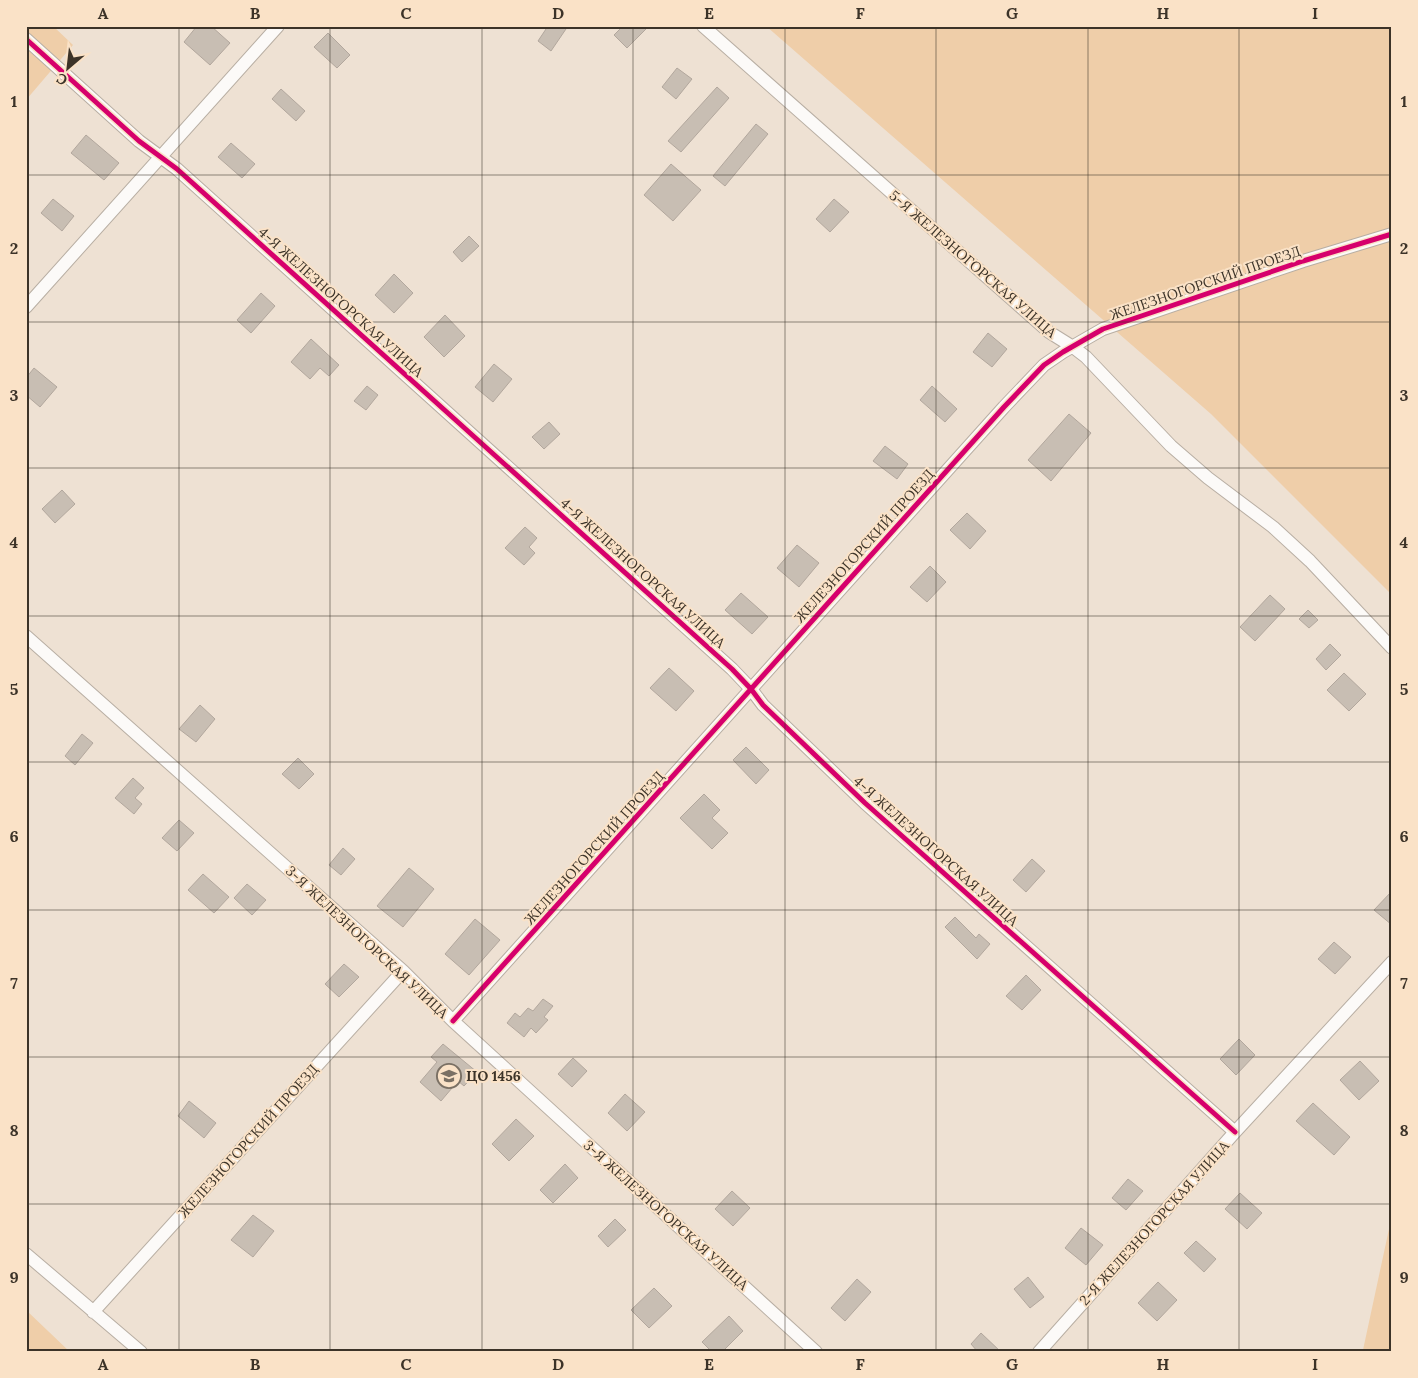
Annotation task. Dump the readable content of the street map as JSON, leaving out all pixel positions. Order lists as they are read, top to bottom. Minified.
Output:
{"streets":{"street":["5-Я ЖЕЛЕЗНОГОРСКАЯ УЛИЦА","ЖЕЛЕЗНОГОРСКИЙ ПРОЕЗД","4-Я ЖЕЛЕЗНОГОРСКАЯ УЛИЦА","3-Я ЖЕЛЕЗНОГОРСКАЯ УЛИЦА","2-Я ЖЕЛЕЗНОГОРСКАЯ УЛИЦА"]},"crossings":[["5-Я ЖЕЛЕЗНОГОРСКАЯ УЛИЦА","ЖЕЛЕЗНОГОРСКИЙ ПРОЕЗД"],["ЖЕЛЕЗНОГОРСКИЙ ПРОЕЗД","4-Я ЖЕЛЕЗНОГОРСКАЯ УЛИЦА"],["ЖЕЛЕЗНОГОРСКИЙ ПРОЕЗД","3-Я ЖЕЛЕЗНОГОРСКАЯ УЛИЦА"],["4-Я ЖЕЛЕЗНОГОРСКАЯ УЛИЦА","2-Я ЖЕЛЕЗНОГОРСКАЯ УЛИЦА"]],"places":{"school or university":["ЦО 1456"]},"north":"bottom left","grid":{"columns":["A","B","C","D","E","F","G","H","I"],"rows":["1","2","3","4","5","6","7","8","9"]}}
